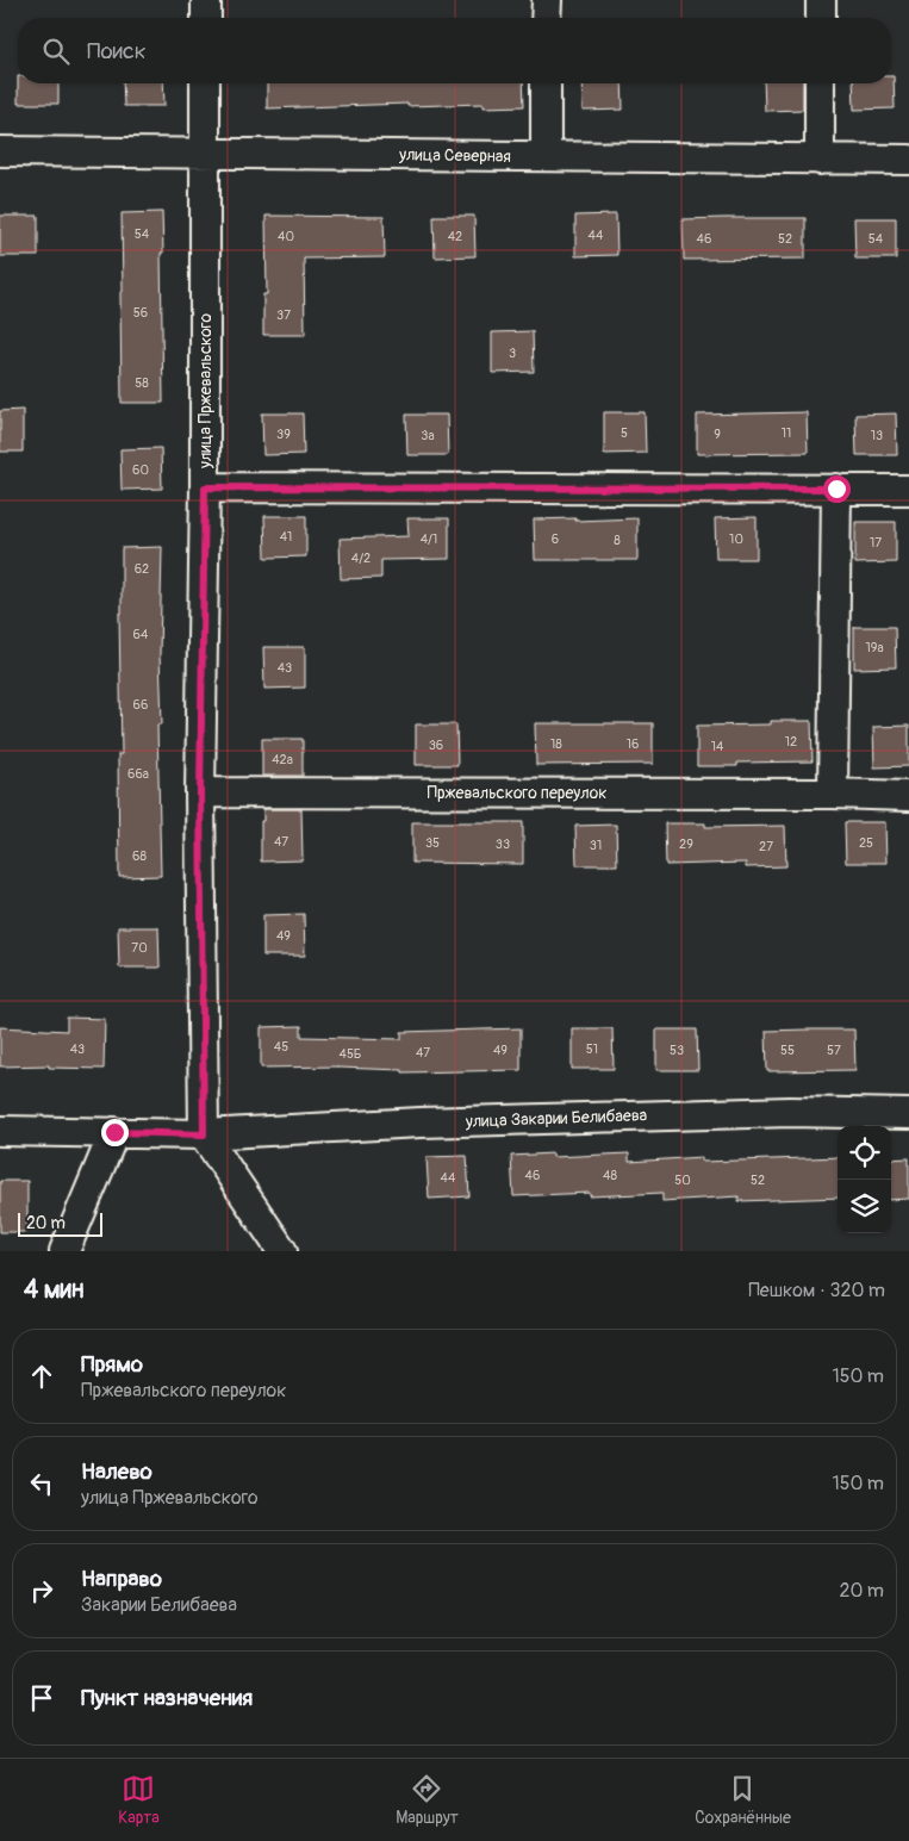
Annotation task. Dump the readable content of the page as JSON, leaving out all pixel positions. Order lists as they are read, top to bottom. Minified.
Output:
{"streets":{"street":["улица Северная","улица Пржевальского","Пржевальского переулок","улица Закарии Белибаева"]},"crossings":[["улица Северная","улица Пржевальского"],["улица Пржевальского","Пржевальского переулок"],["улица Пржевальского","улица Закарии Белибаева"]],"house_numbers":["54","44","40","42","46","52","54","56","37","3","58","5","11","39","9","3а","13","60","41","4/1","6","10","8","17","4/2","62","64","19а","43","66","12","18","16","36","14","42а","66а","47","35","25","33","29","31","27","68","49","70","45","43","51","49","53","55","57","47","45Б","46","48","44","50","52"],"scale_bar":"20 m","page":{"search":"Поиск","scale":"20 m","heading":["4 мин","Пешком · 320 m"],"list":[["Прямо","Пржевальского переулок","150 m"],["Налево","улица Пржевальского","150 m"],["Направо","Закарии Белибаева","20 m"],"Пункт назначения"],"nav":["Карта","Маршрут","Сохранённые"]}}
